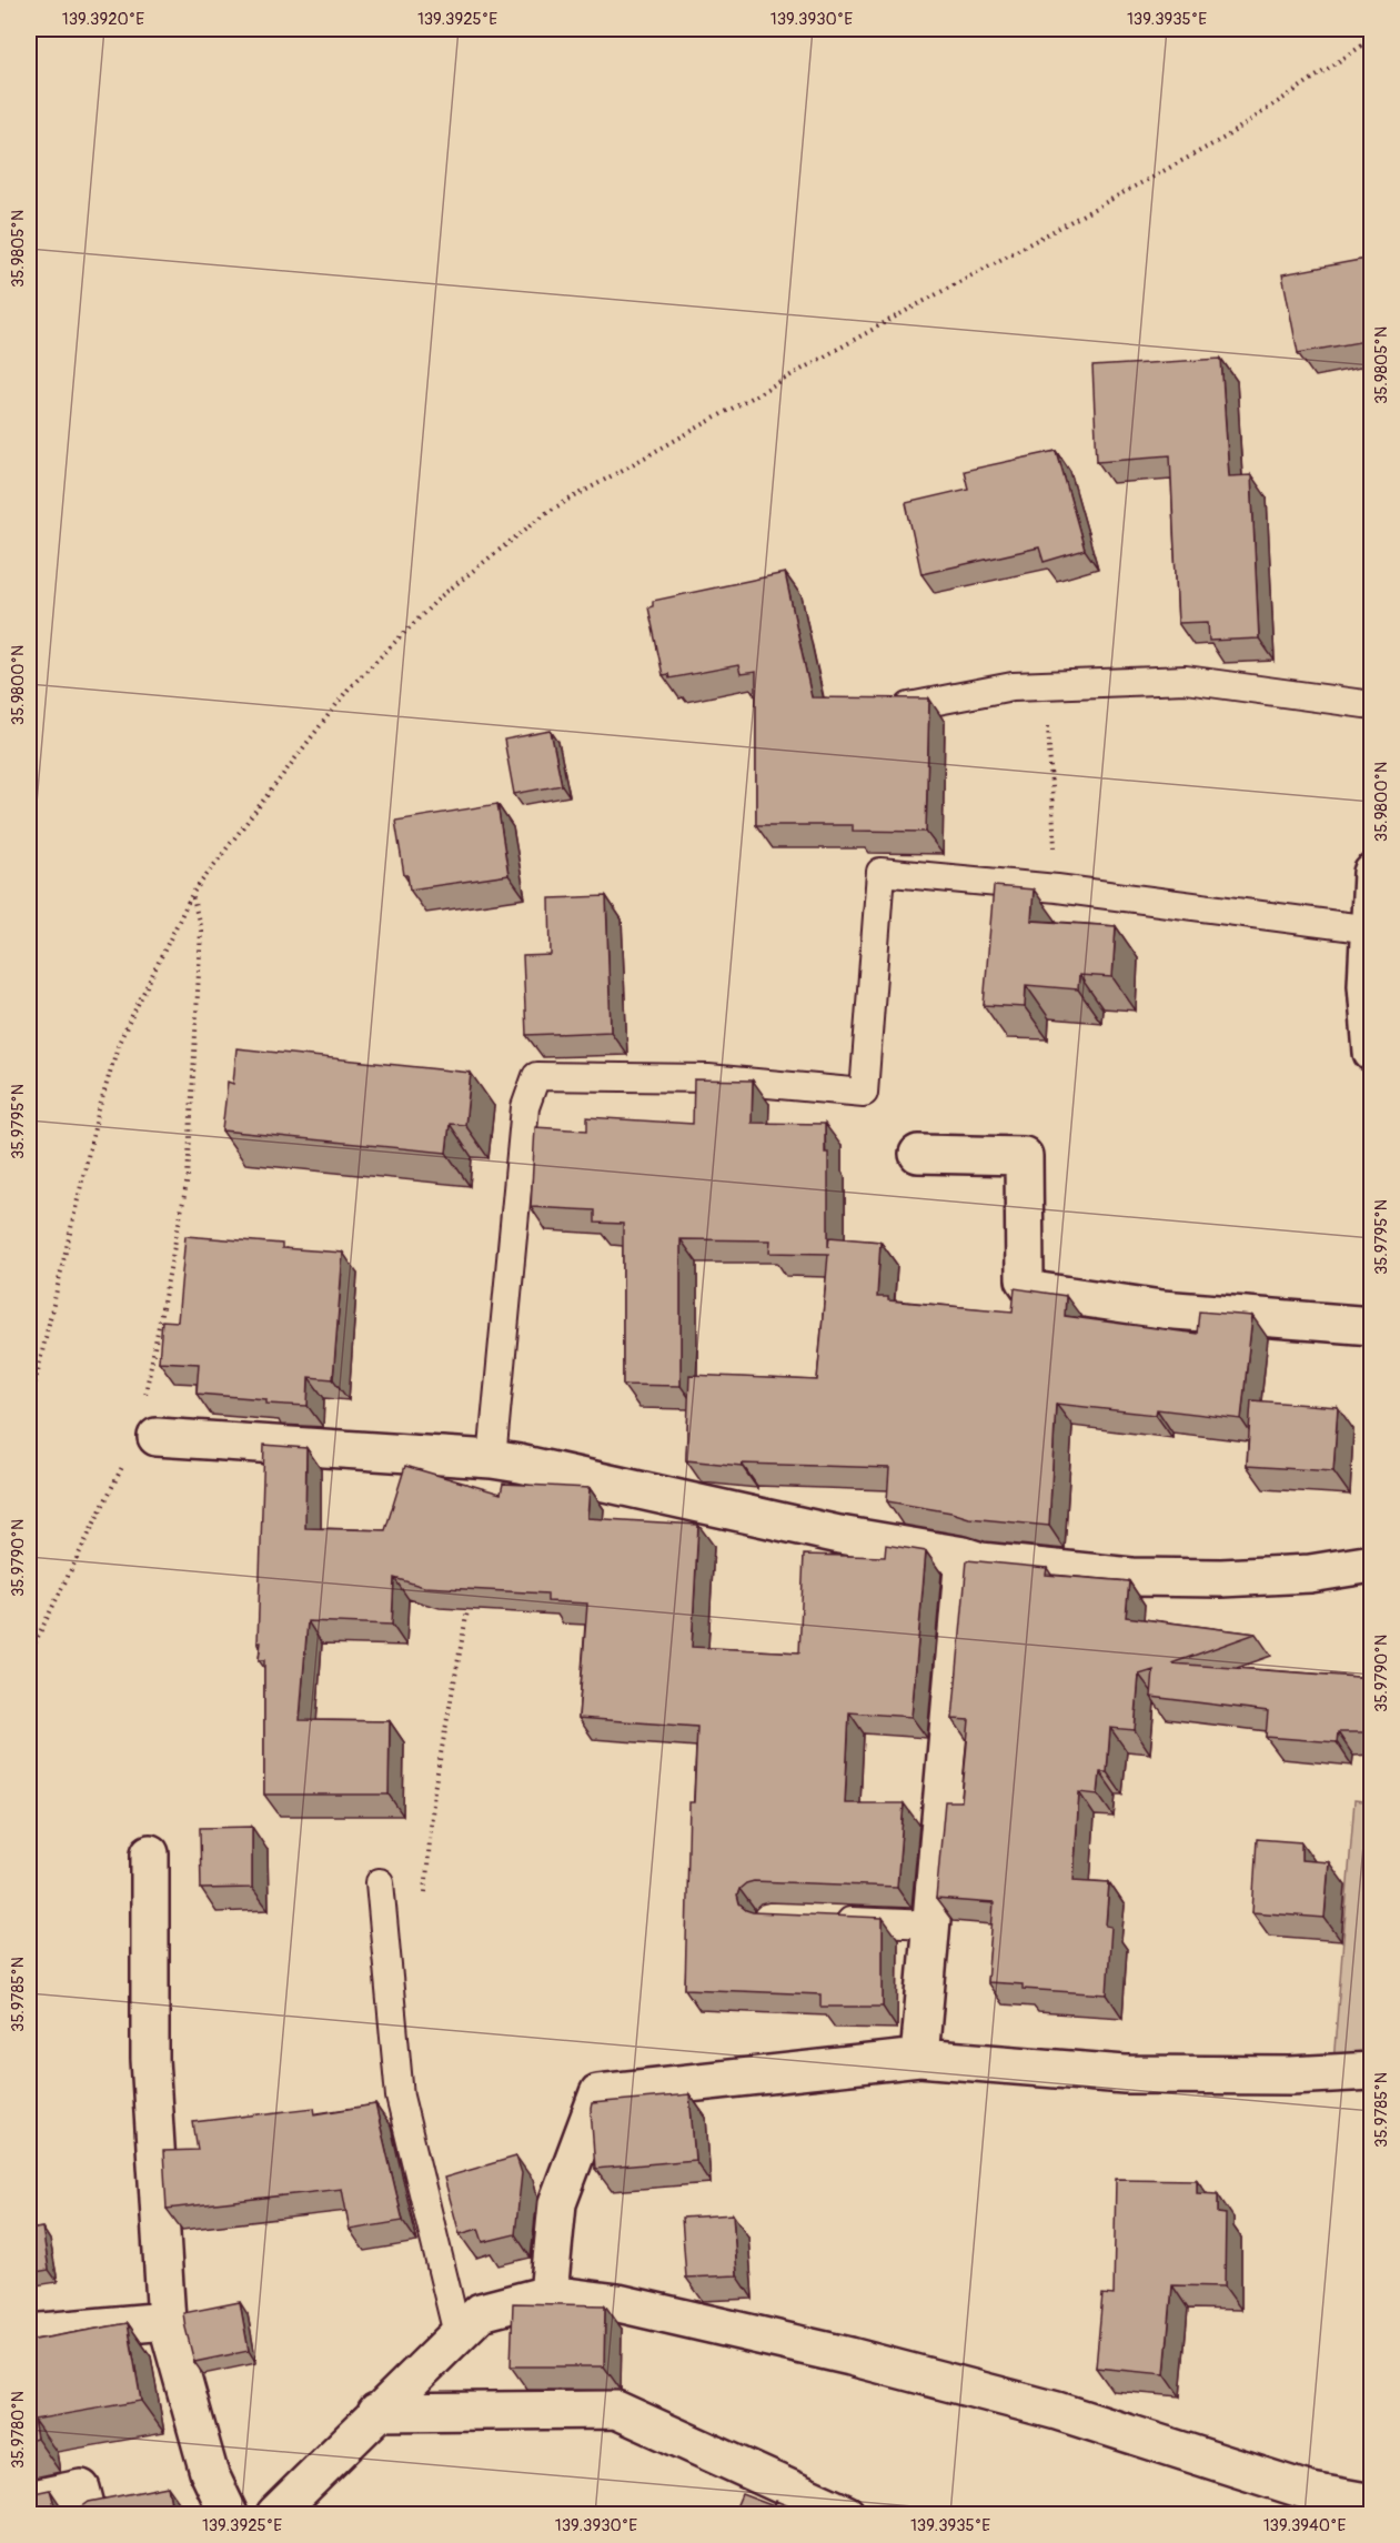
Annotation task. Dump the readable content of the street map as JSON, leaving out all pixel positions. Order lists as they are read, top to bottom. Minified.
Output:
{"coordinates":["139.3920°E","139.3925°E","139.3930°E","139.3935°E","35.9805°N","35.9800°N","35.9795°N","35.9790°N","35.9785°N","35.9780°N","139.3940°E"]}
